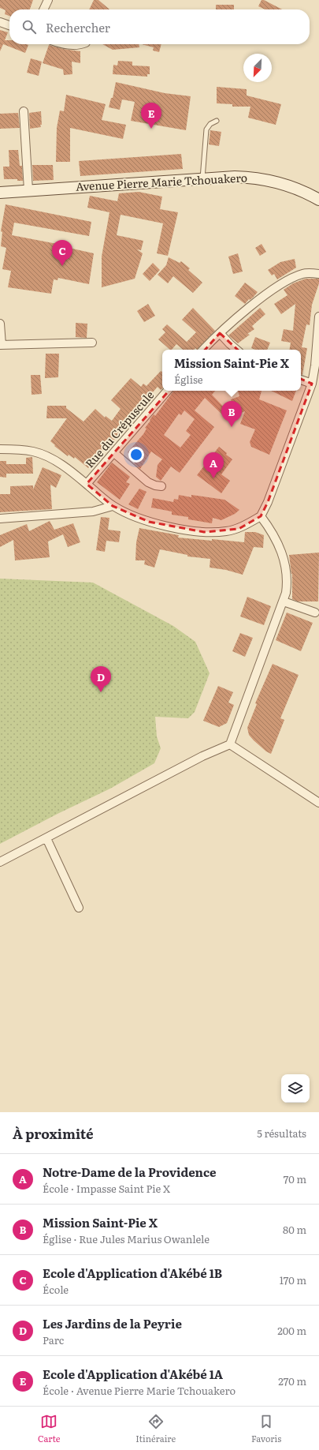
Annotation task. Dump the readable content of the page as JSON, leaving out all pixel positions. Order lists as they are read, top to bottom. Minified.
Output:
{"streets":{"main road":["Avenue Pierre Marie Tchouakero"],"street":["Rue du Crépuscule"]},"north":"bottom left","page":{"search":"Rechercher","pins":["E","C","B","A","D"],"popup":["Mission Saint-Pie X","Église"],"heading":["À proximité","5 résultats"],"list":[{"mark":"A","name":"Notre-Dame de la Providence","note":"École · Impasse Saint Pie X","value":"70 m"},{"mark":"B","name":"Mission Saint-Pie X","note":"Église · Rue Jules Marius Owanlele","value":"80 m"},{"mark":"C","name":"Ecole d'Application d'Akébé 1B","note":"École","value":"170 m"},{"mark":"D","name":"Les Jardins de la Peyrie","note":"Parc","value":"200 m"},{"mark":"E","name":"Ecole d'Application d'Akébé 1A","note":"École · Avenue Pierre Marie Tchouakero","value":"270 m"}],"nav":["Carte","Itinéraire","Favoris"]}}
